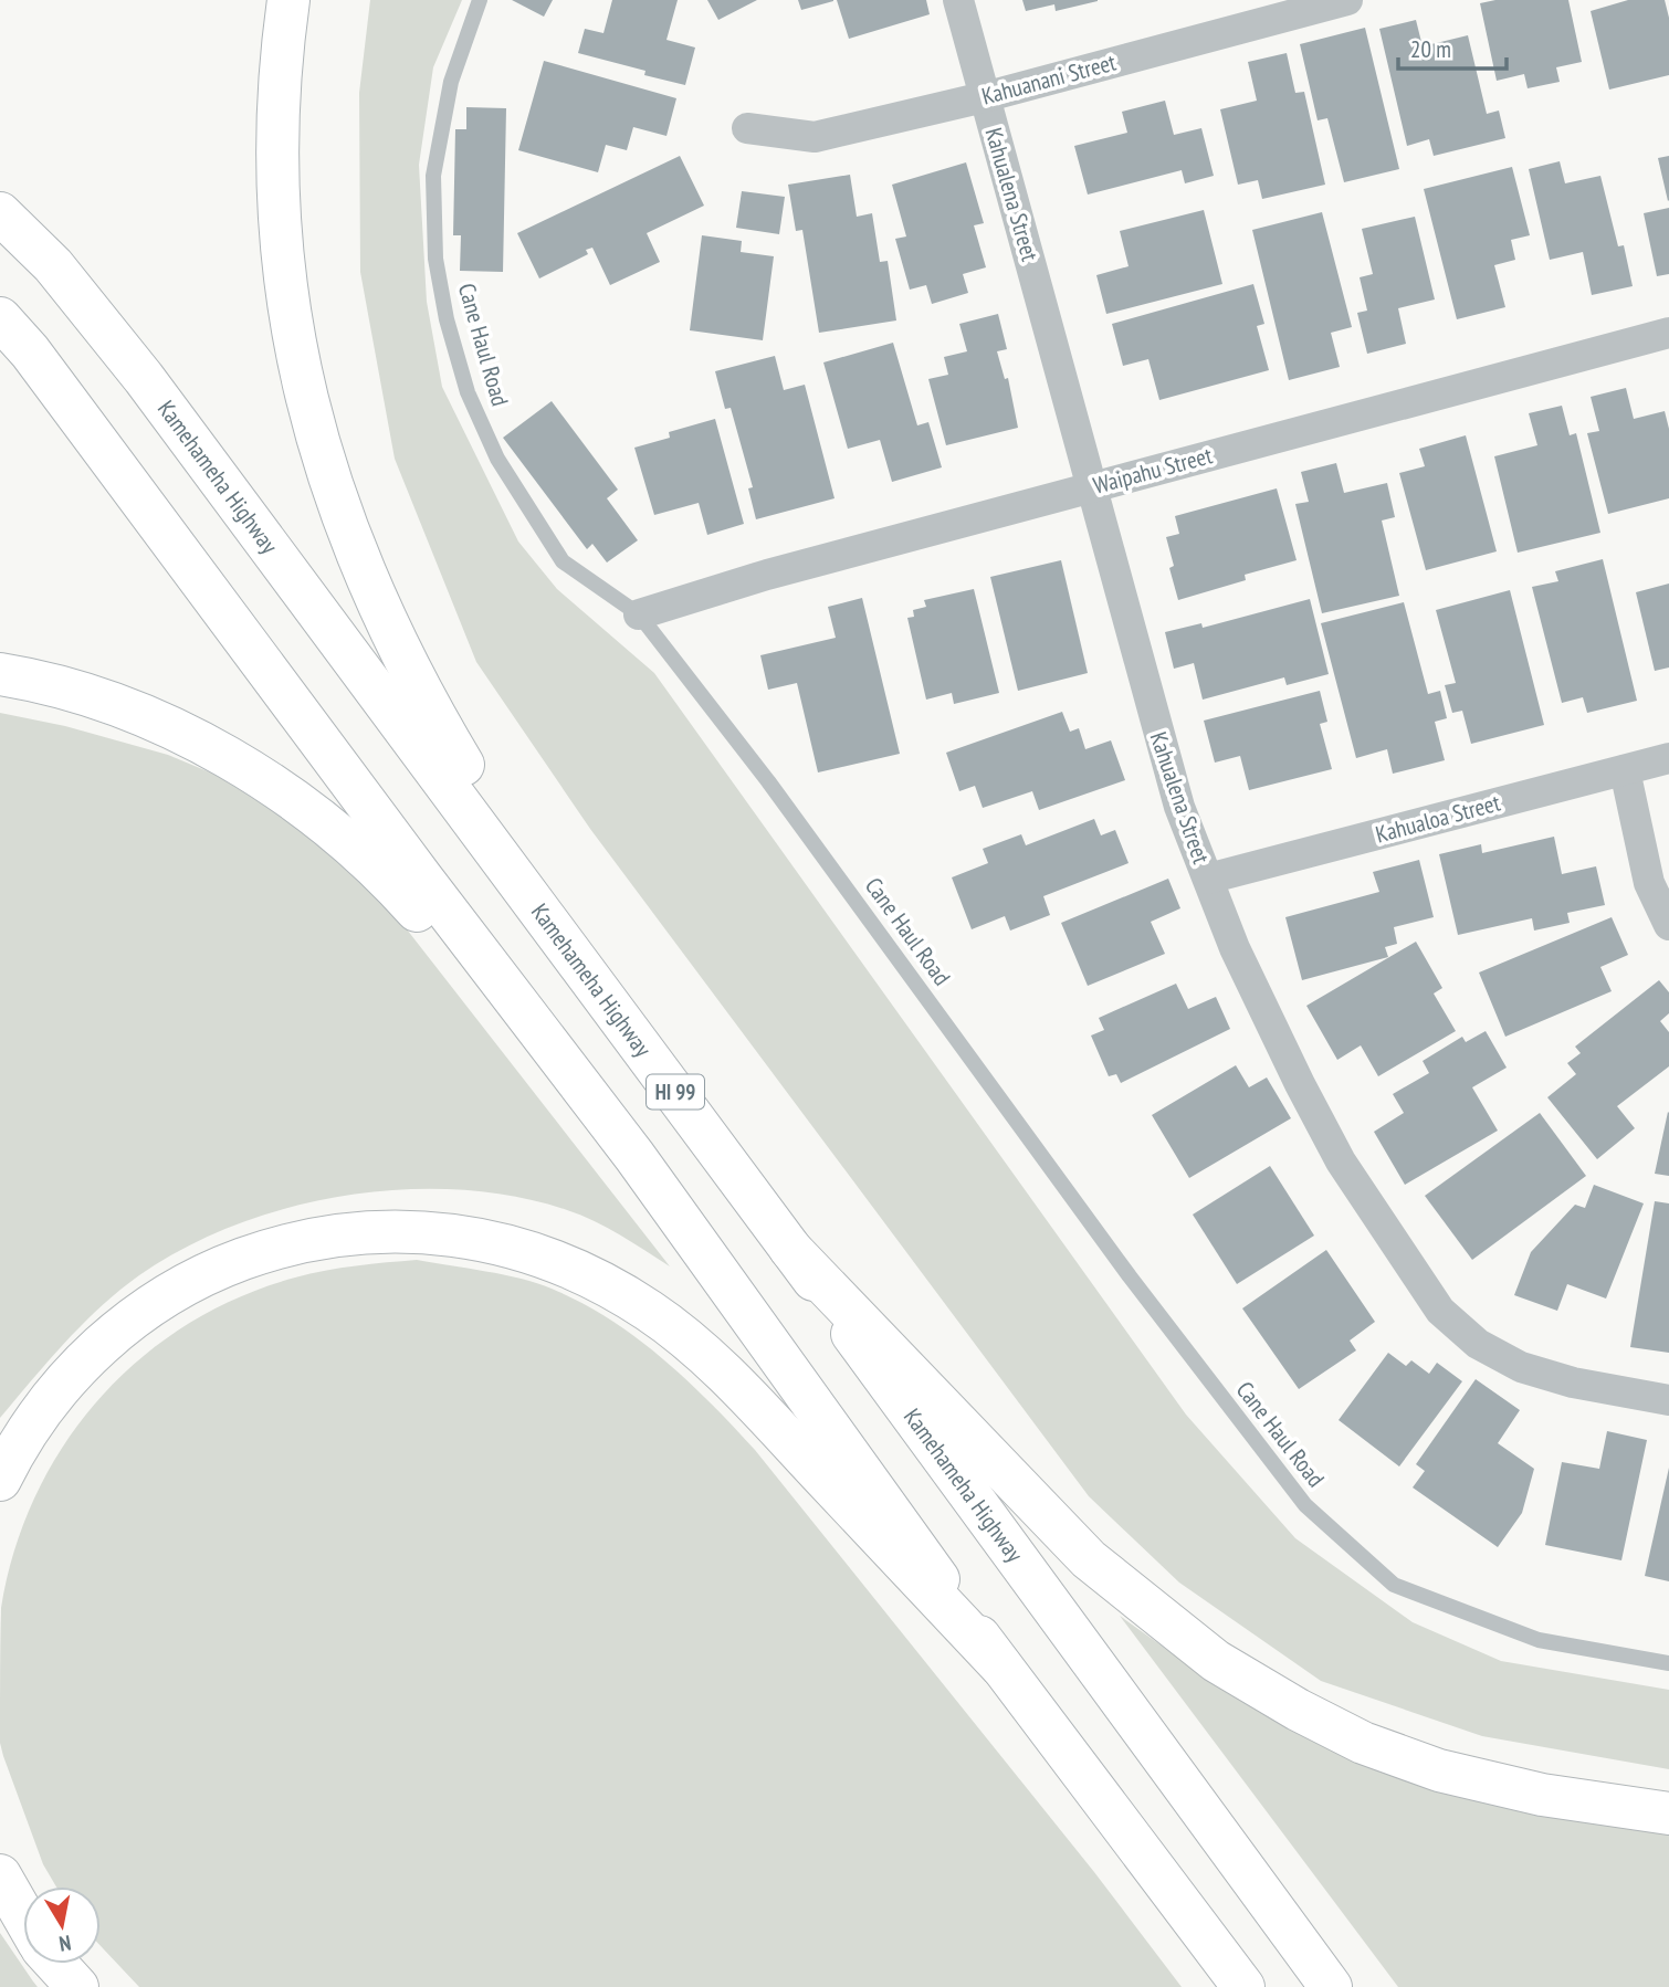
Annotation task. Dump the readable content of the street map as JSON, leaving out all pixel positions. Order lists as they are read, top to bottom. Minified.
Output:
{"streets":{"main road":["Kamehameha Highway","HI 99"],"street":["Kahuanani Street","Kahualena Street","Waipahu Street","Kahualoa Street"],"lane":["Cane Haul Road"]},"crossings":[["Kahuanani Street","Kahualena Street"],["Kahualena Street","Waipahu Street"],["Kahualena Street","Kahualoa Street"],["Cane Haul Road","Waipahu Street"]],"scale_bar":"20 m","north":"bottom"}
